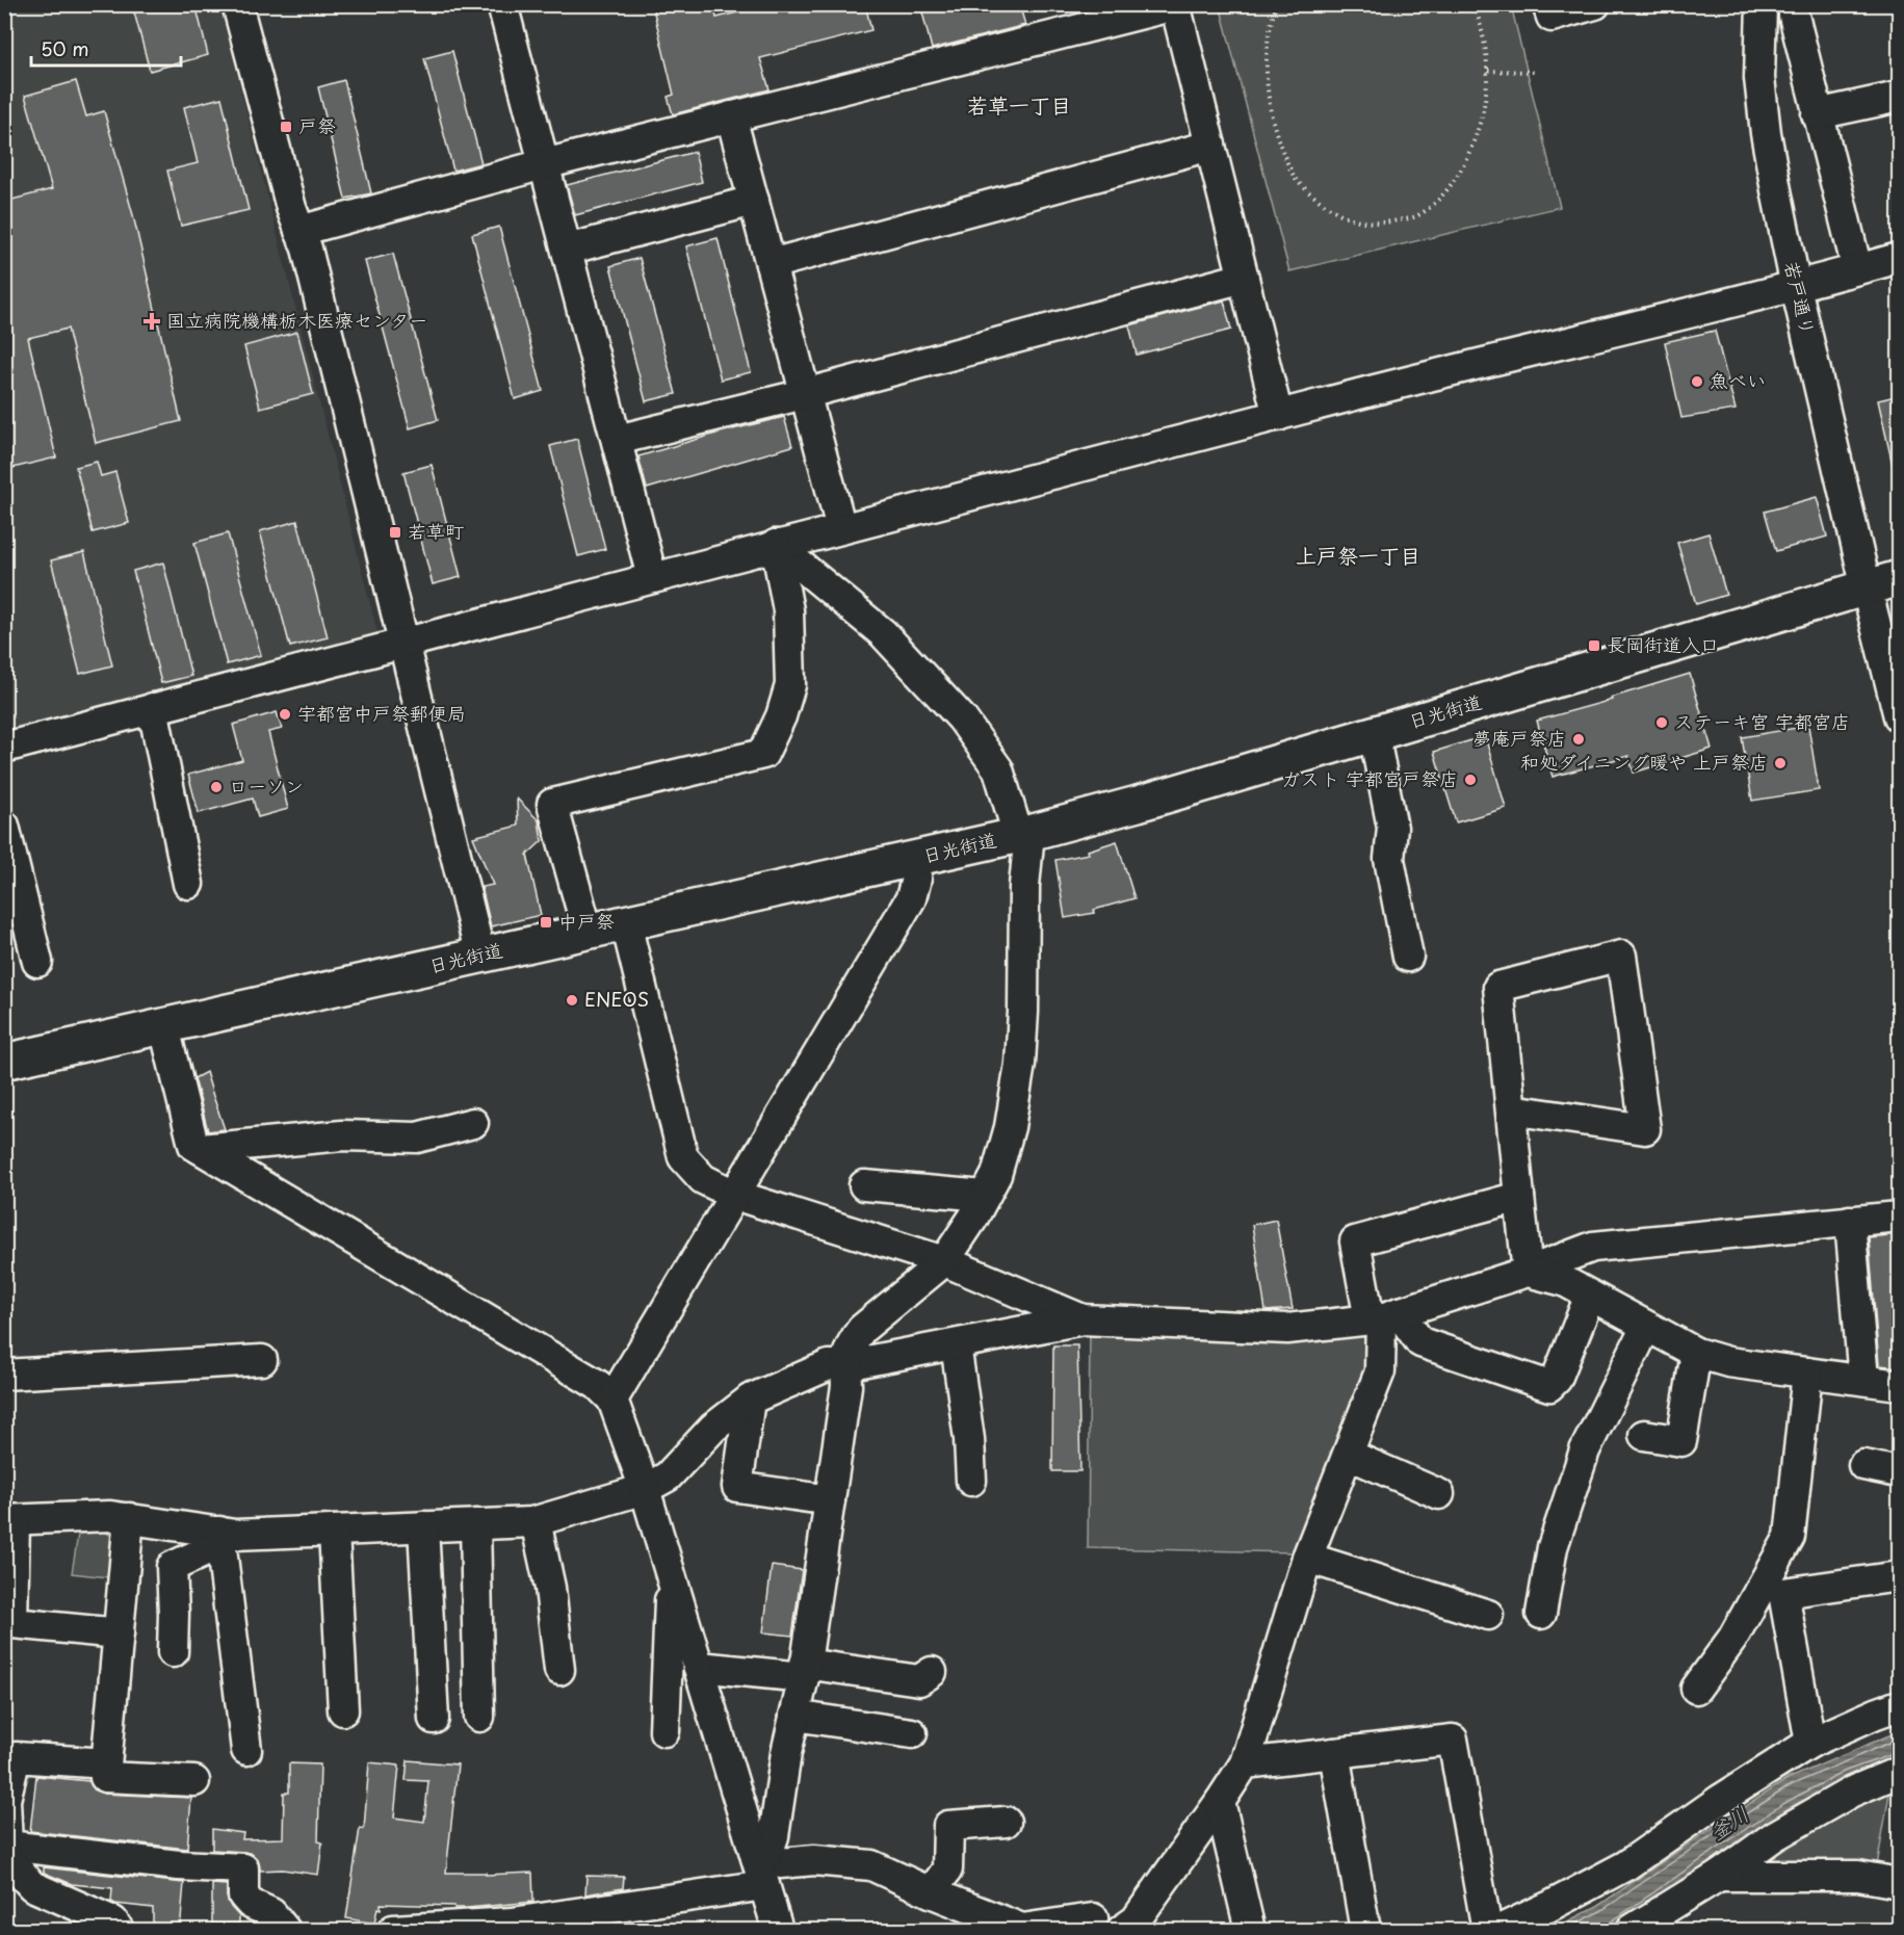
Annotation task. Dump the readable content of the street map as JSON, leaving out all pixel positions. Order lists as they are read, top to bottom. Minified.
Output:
{"streets":{"highway":["日光街道"],"street":["若戸通り"]},"crossings":[["若戸通り","日光街道"]],"districts":["若草一丁目","上戸祭一丁目"],"water":["釜川"],"places":{"transit":["戸祭","若草町","長岡街道入口","中戸祭"],"health":["国立病院機構栃木医療センター"],"other":["魚べい","宇都宮中戸祭郵便局","ステーキ宮 宇都宮店","夢庵戸祭店","和処ダイニング暖や 上戸祭店","ガスト 宇都宮戸祭店","ローソン","ENEOS"]},"scale_bar":"50 m"}
